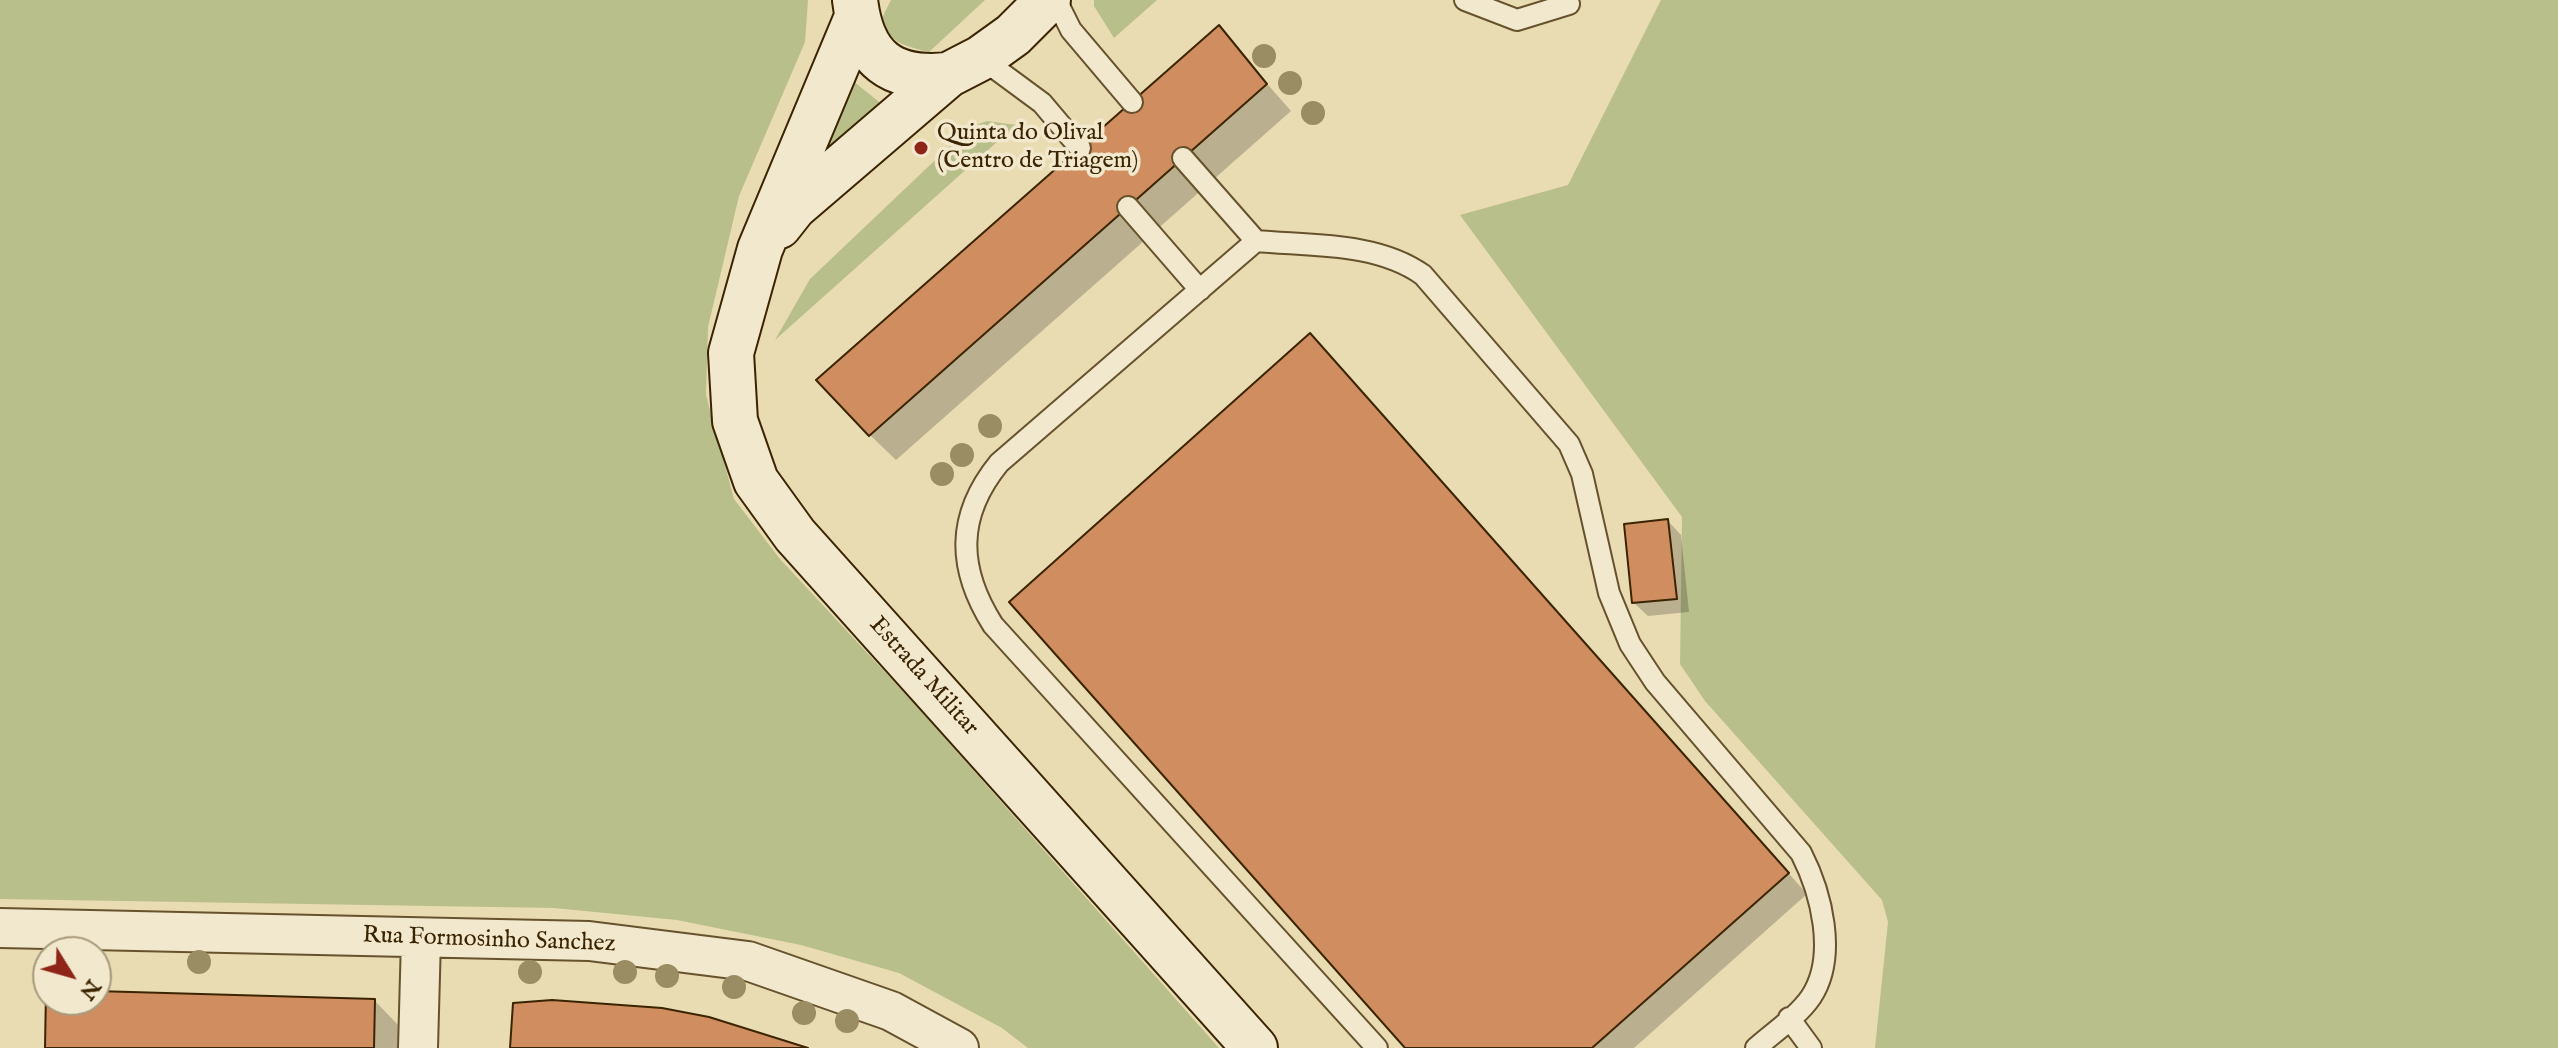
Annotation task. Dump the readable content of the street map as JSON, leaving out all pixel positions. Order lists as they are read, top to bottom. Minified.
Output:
{"streets":{"street":["Estrada Militar","Rua Formosinho Sanchez"]},"places":["Quinta do Olival (Centro de Triagem)"],"north":"bottom right"}
